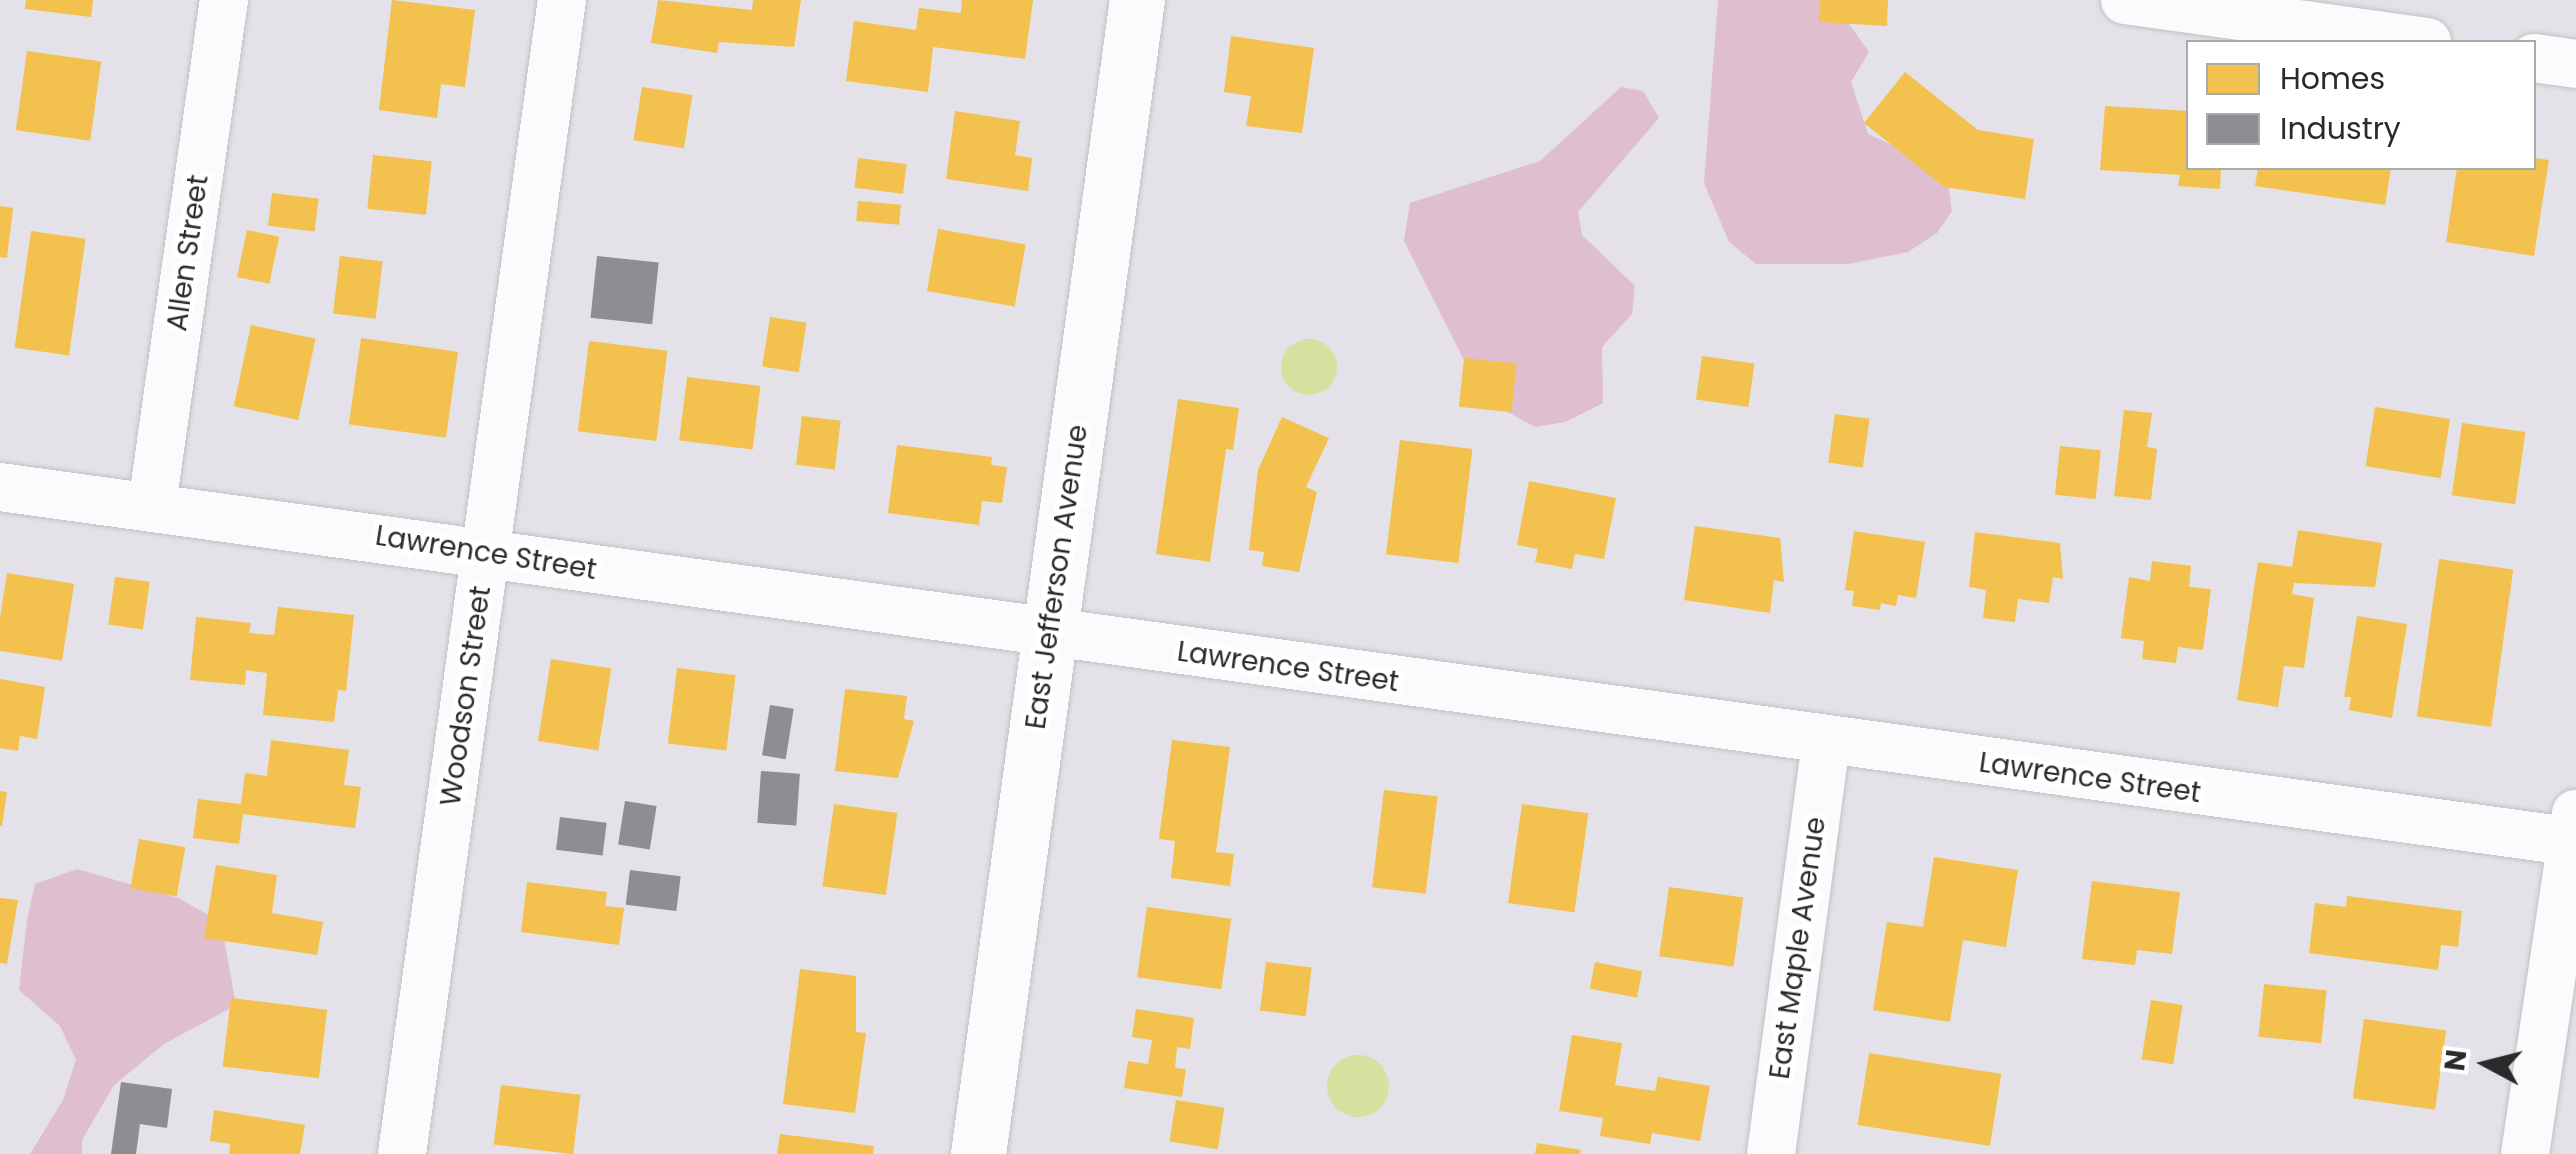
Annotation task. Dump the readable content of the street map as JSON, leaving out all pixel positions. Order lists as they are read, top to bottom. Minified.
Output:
{"streets":{"street":["Allen Street","Lawrence Street","East Jefferson Avenue","Woodson Street","East Maple Avenue"]},"crossings":[["Allen Street","Lawrence Street"],["Lawrence Street","East Jefferson Avenue"],["Lawrence Street","Woodson Street"],["Lawrence Street","East Maple Avenue"]],"legend":["Homes","Industry"],"north":"left"}
